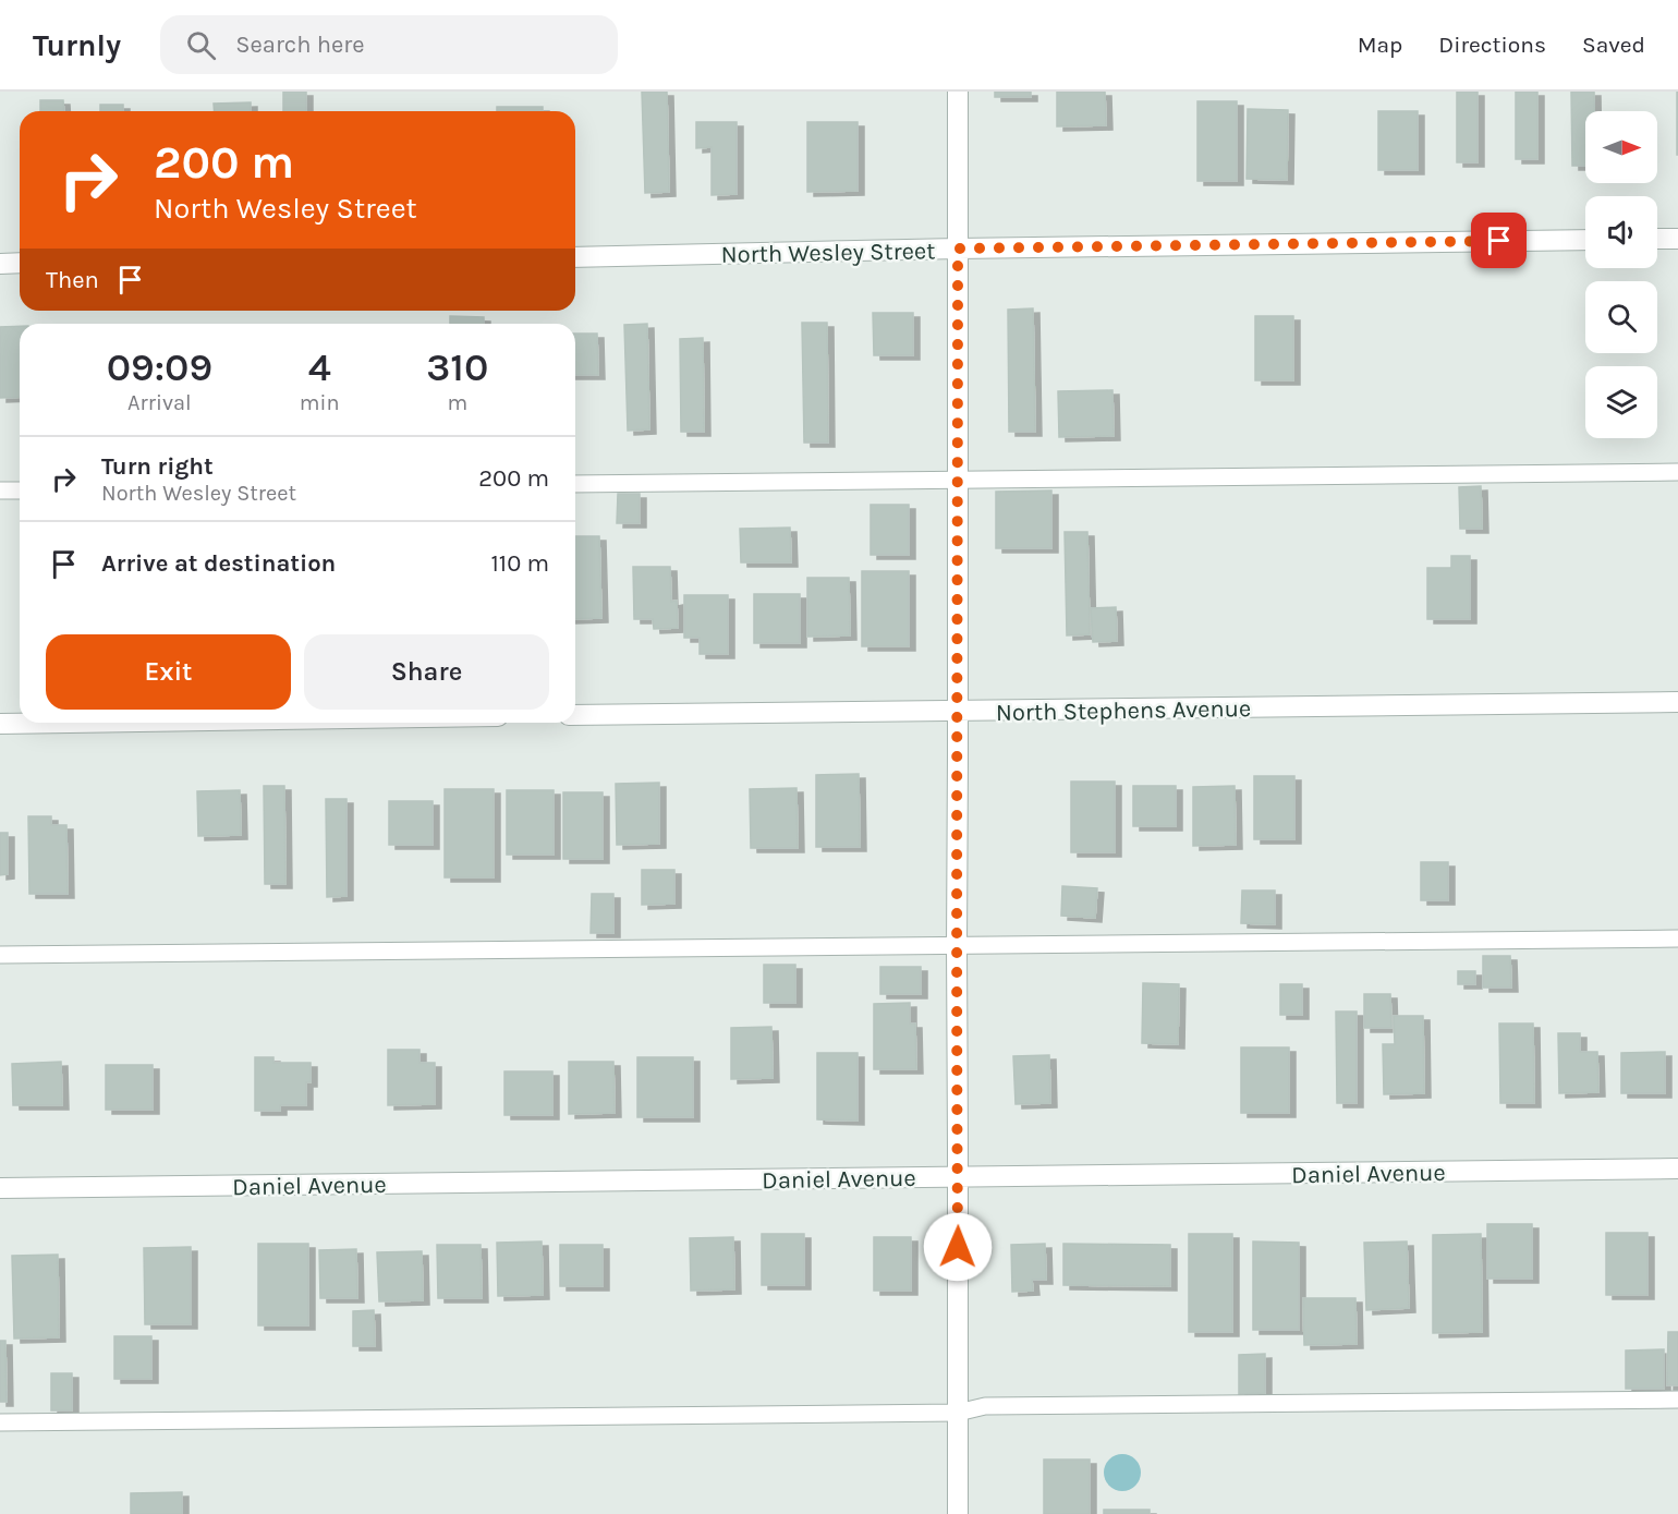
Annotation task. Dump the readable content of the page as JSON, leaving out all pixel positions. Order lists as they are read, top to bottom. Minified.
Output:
{"streets":{"street":["North Wesley Street","North Stephens Avenue","Daniel Avenue"]},"north":"right","page":{"header":"Turnly","search":"Search here","nav":["Map","Directions","Saved"],"turn":["200 m","North Wesley Street"],"then":"Then","eta":["09:09","Arrival","4","min","310","m"],"list":[{"name":"Turn right","note":"North Wesley Street","value":"200 m"},{"name":"Arrive at destination","value":"110 m"}],"buttons":["Exit","Share"]}}
